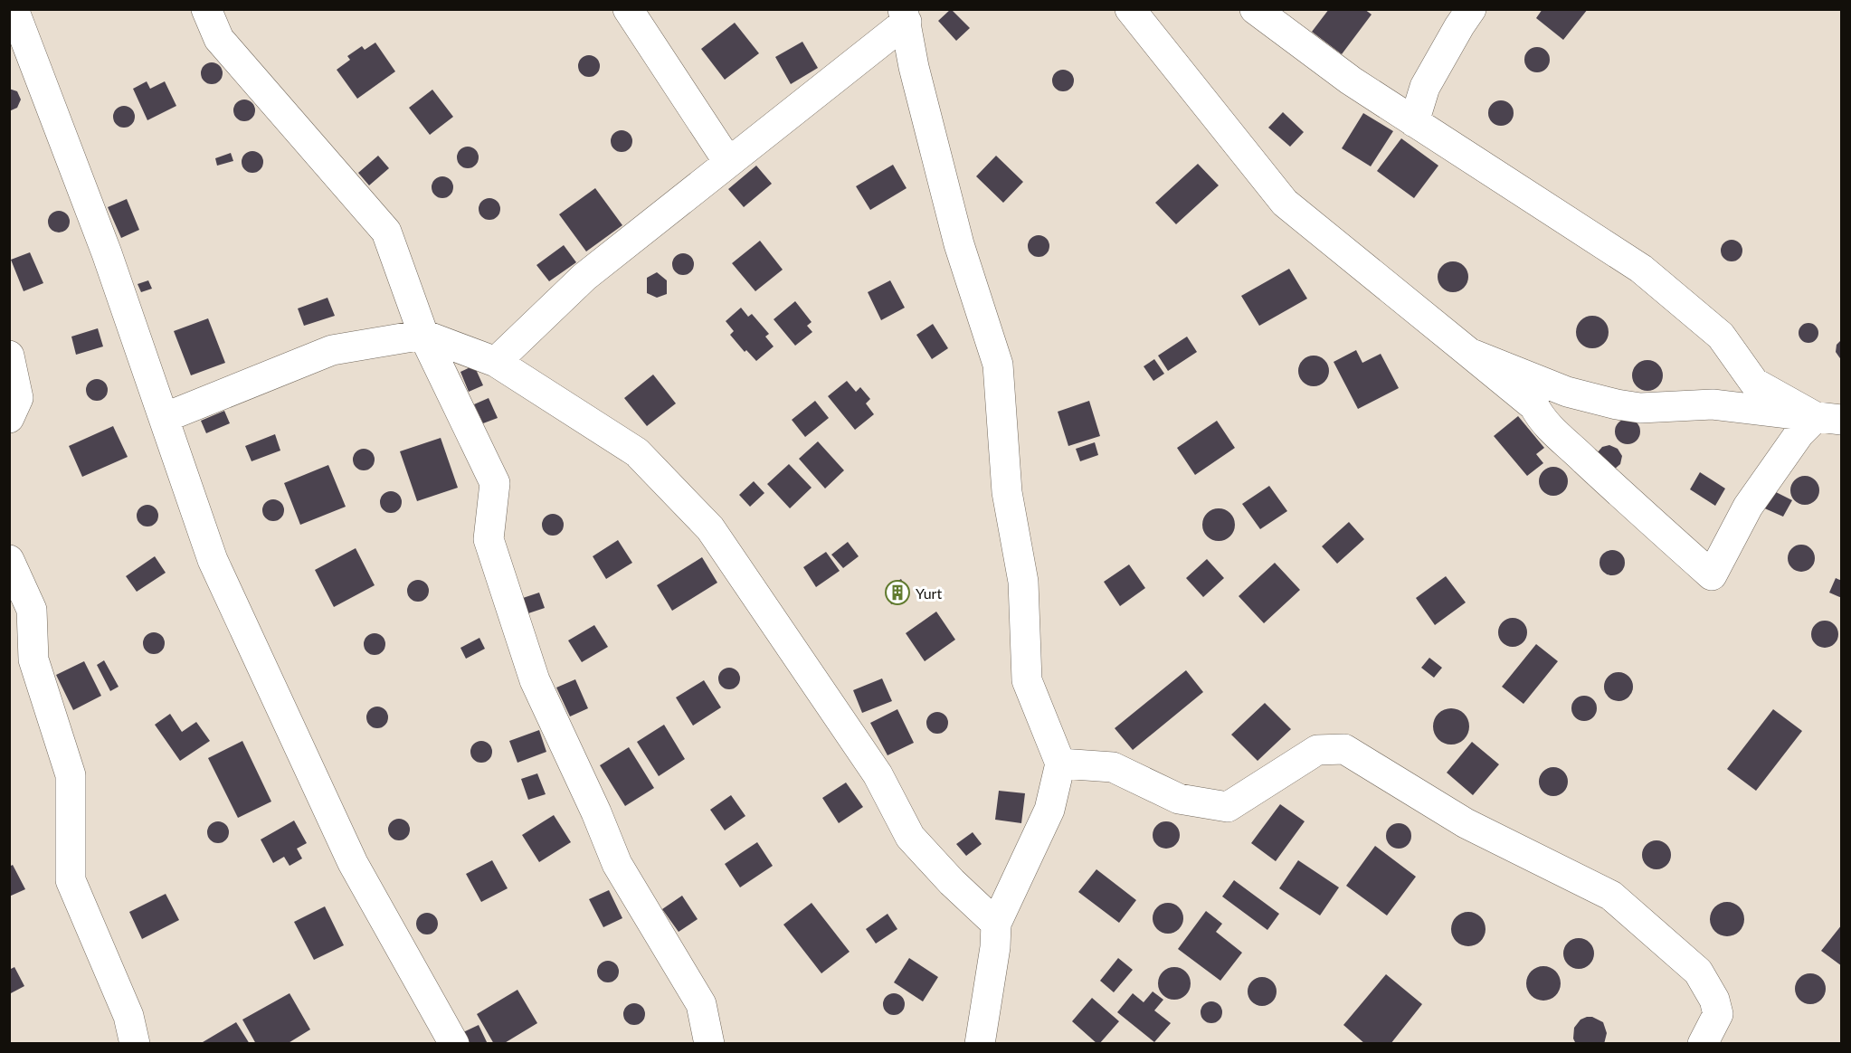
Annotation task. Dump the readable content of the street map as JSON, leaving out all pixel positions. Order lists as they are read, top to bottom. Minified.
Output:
{"places":{"building":["Yurt"]}}
